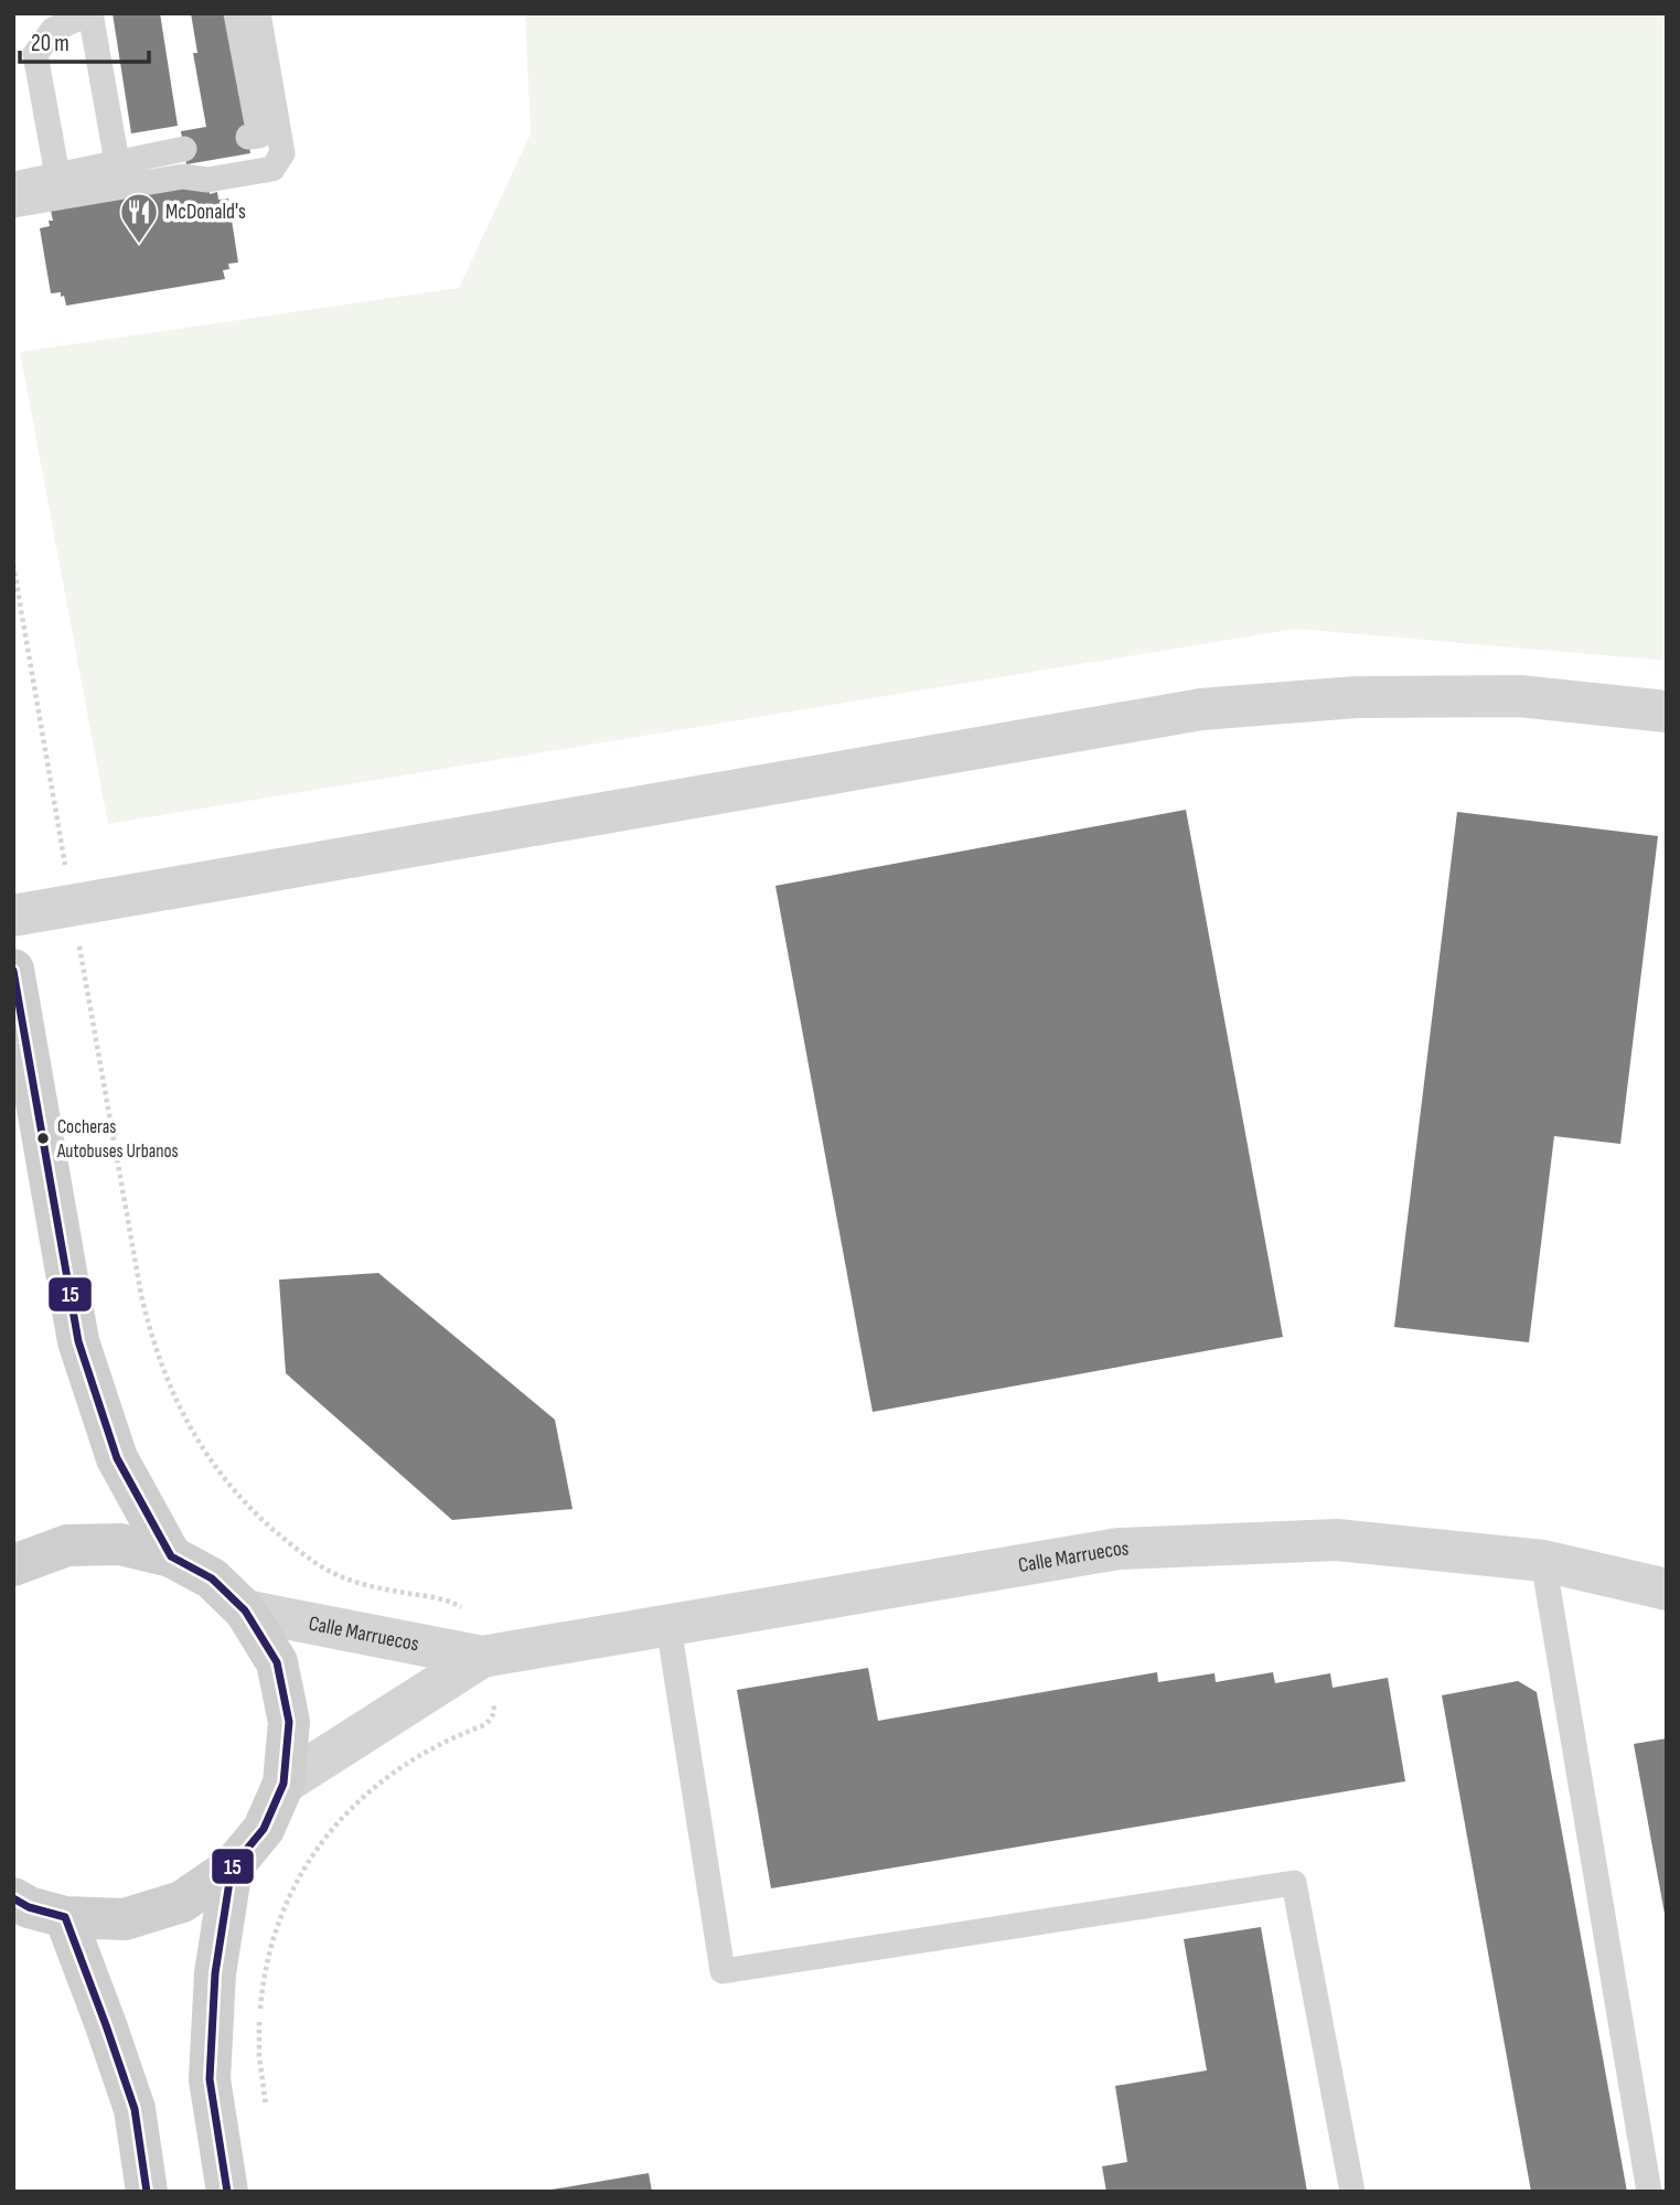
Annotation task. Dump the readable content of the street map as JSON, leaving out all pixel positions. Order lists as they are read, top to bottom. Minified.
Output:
{"streets":{"street":["Calle Marruecos"]},"places":{"restaurant":["McDonald's"],"other":["Cocheras Autobuses Urbanos"]},"lines":["transit line 15"],"scale_bar":"20 m"}
